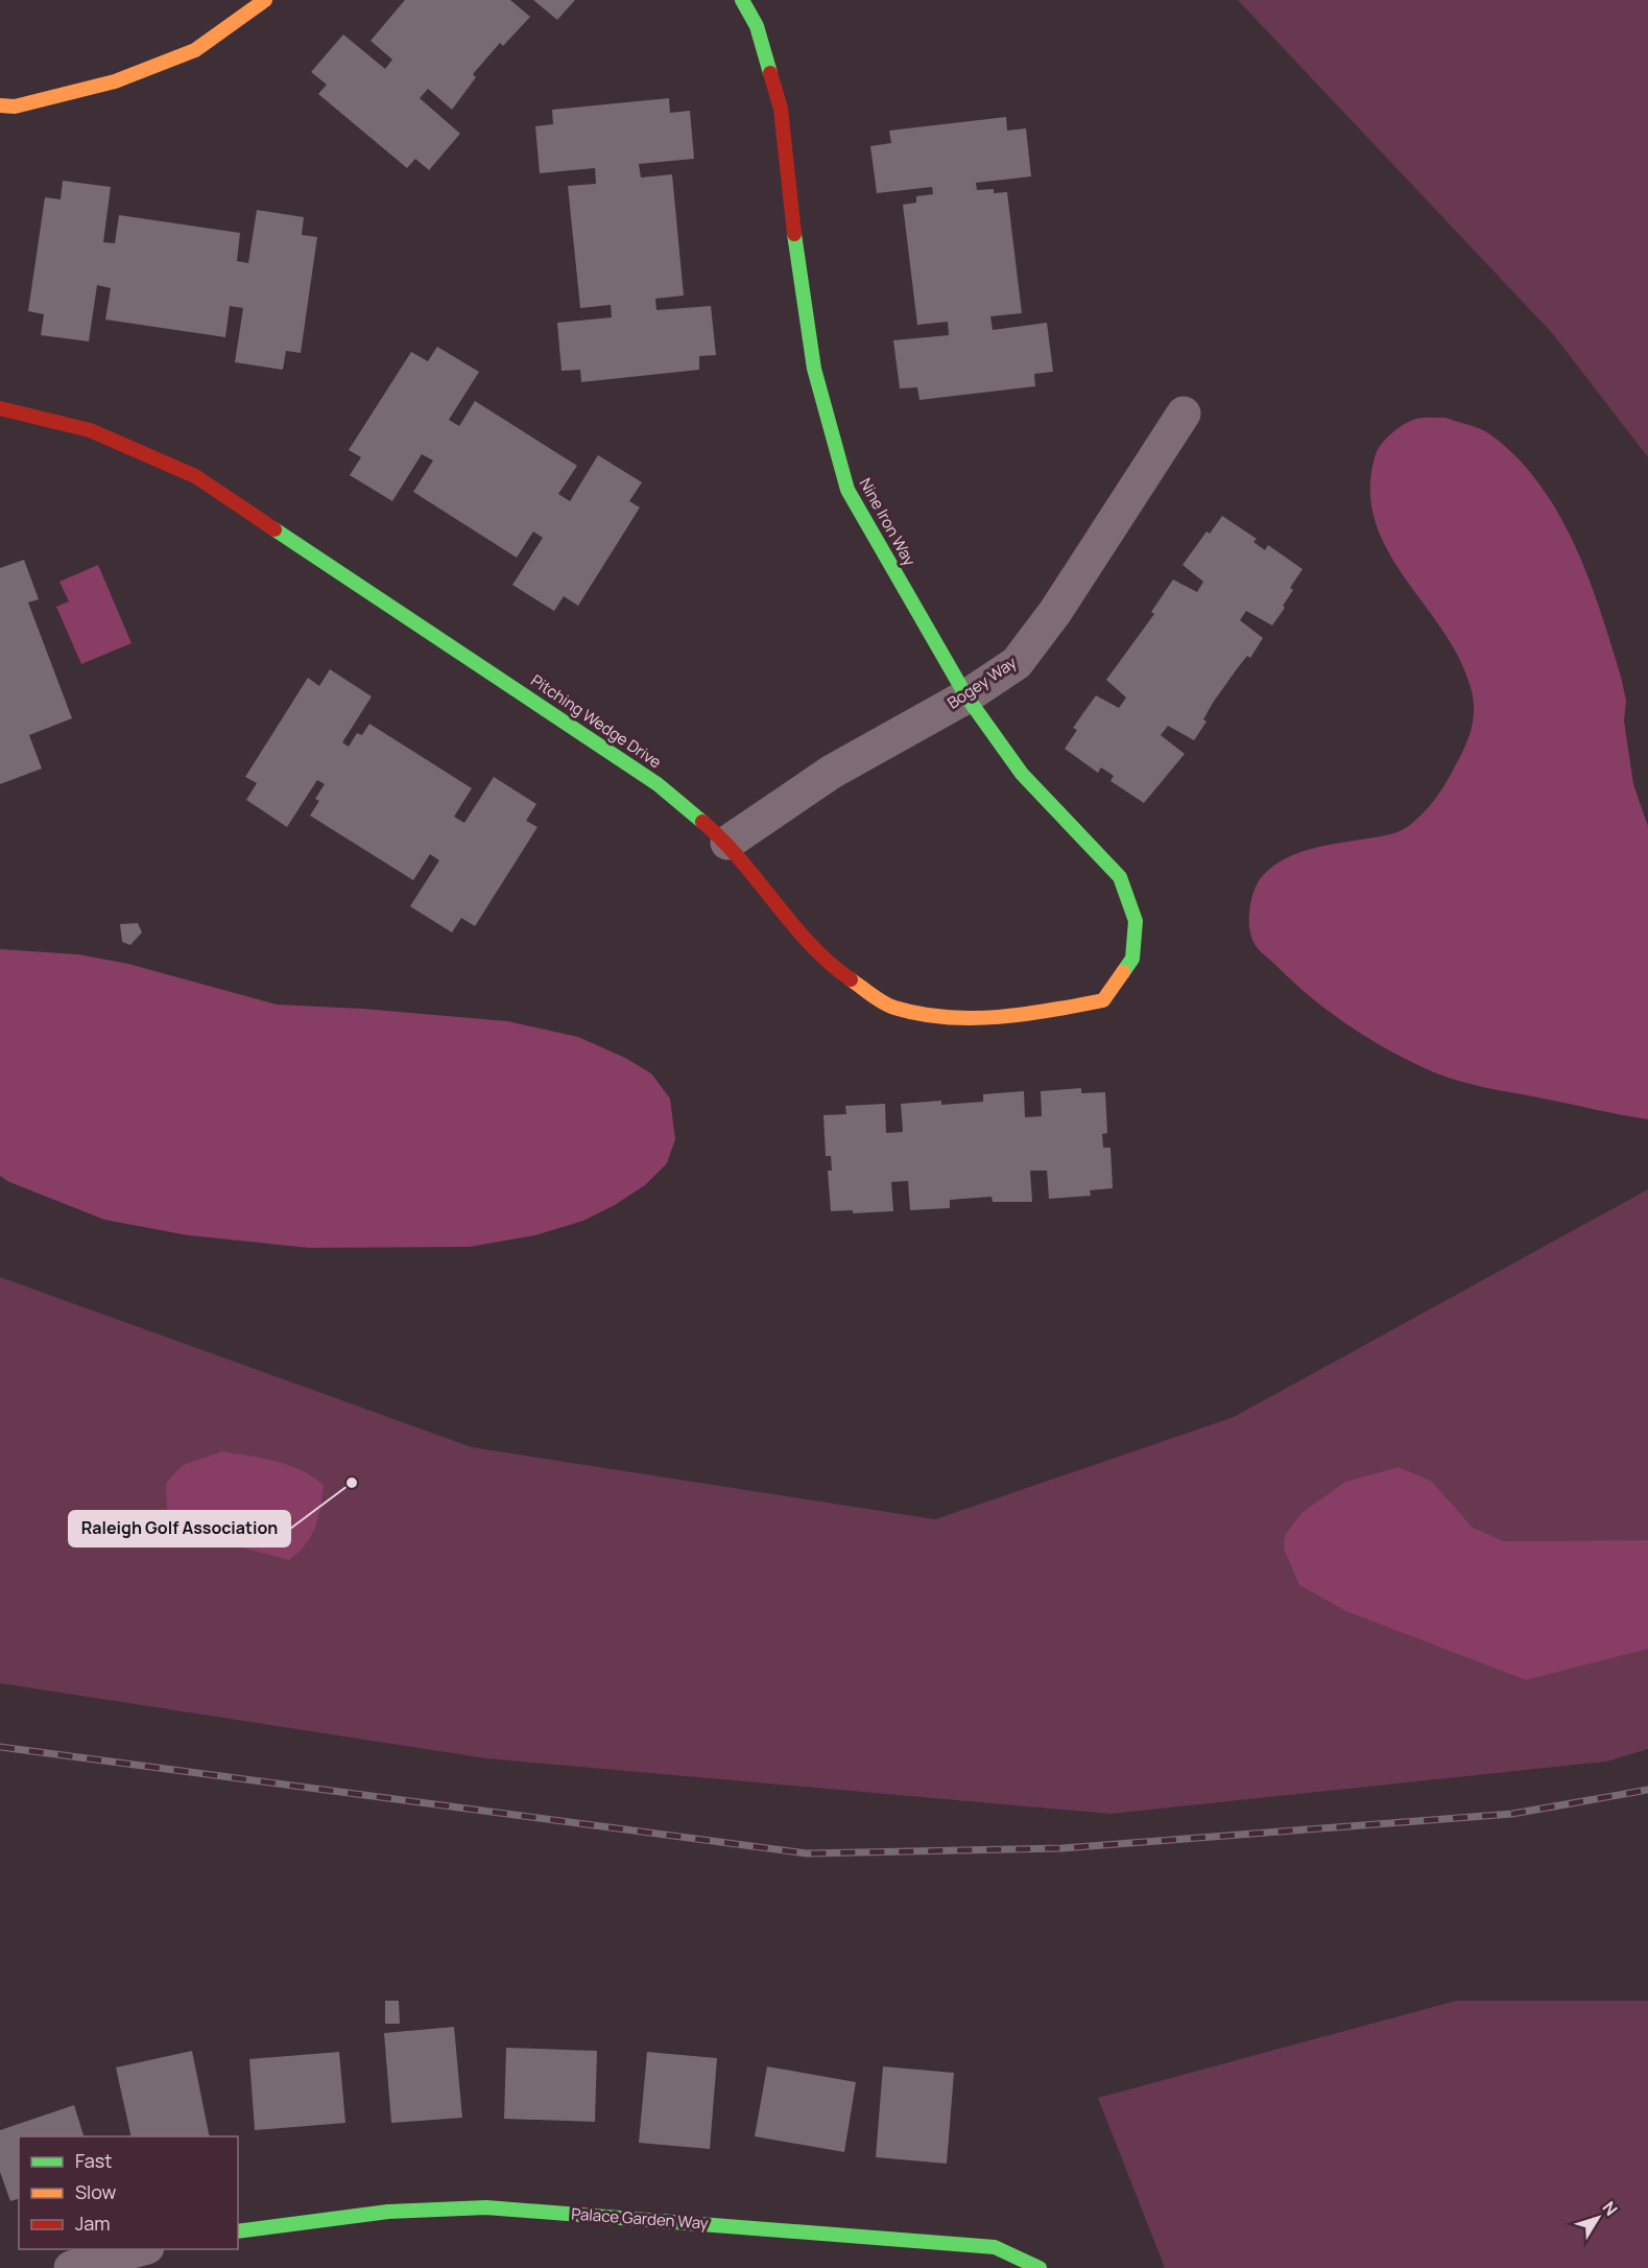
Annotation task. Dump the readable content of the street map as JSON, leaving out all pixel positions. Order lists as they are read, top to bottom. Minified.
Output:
{"streets":{"street":["Nine Iron Way","Bogey Way","Pitching Wedge Drive","Palace Garden Way"]},"crossings":[["Nine Iron Way","Bogey Way"],["Nine Iron Way","Pitching Wedge Drive"],["Bogey Way","Pitching Wedge Drive"]],"places":["Raleigh Golf Association"],"legend":["Fast","Slow","Jam"],"north":"top right"}
